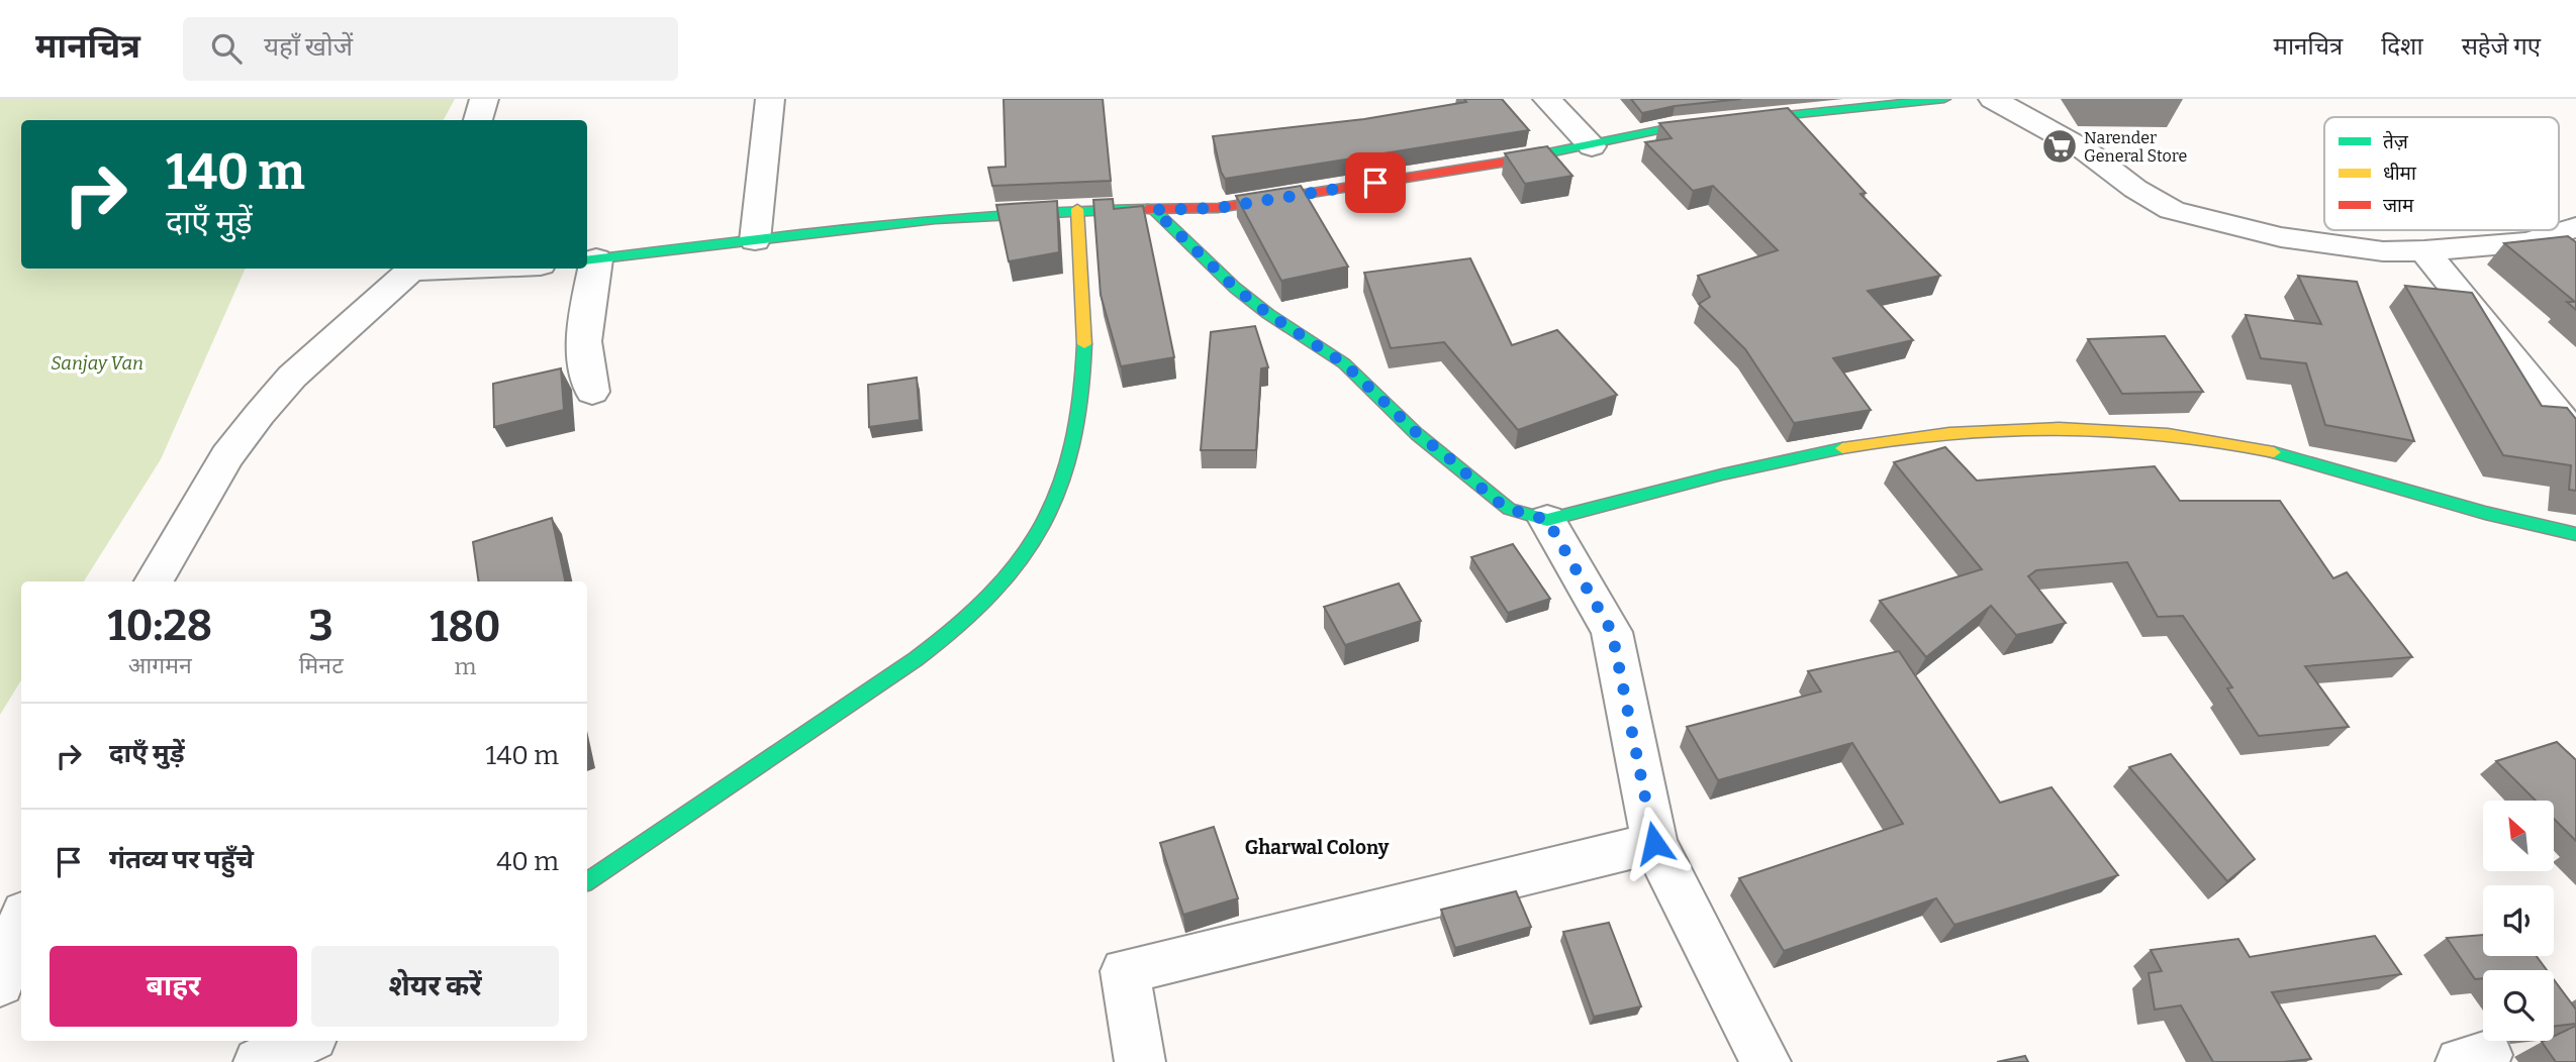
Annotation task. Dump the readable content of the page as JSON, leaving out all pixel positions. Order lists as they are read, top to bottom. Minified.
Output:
{"districts":["Gharwal Colony"],"parks":["Sanjay Van"],"places":{"supermarket":["Narender General Store"]},"legend":["तेज़","धीमा","जाम"],"north":"top left","page":{"header":"मानचित्र","search":"यहाँ खोजें","nav":["मानचित्र","दिशा","सहेजे गए"],"turn":["140 m","दाएँ मुड़ें"],"eta":["10:28","आगमन","3","मिनट","180","m"],"list":[{"name":"दाएँ मुड़ें","value":"140 m"},{"name":"गंतव्य पर पहुँचे","value":"40 m"}],"buttons":["बाहर","शेयर करें"]}}
